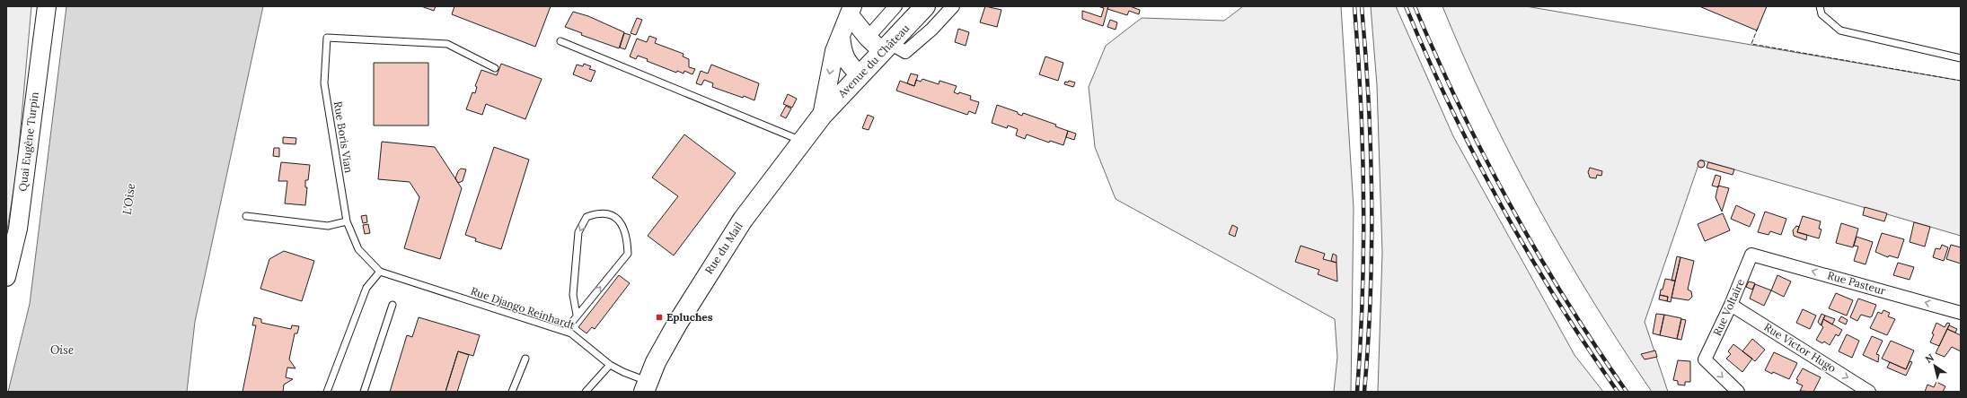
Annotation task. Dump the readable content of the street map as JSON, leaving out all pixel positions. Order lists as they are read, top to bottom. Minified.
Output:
{"streets":{"main road":["Avenue du Château","Quai Eugène Turpin","Rue du Mail"],"street":["Rue Pasteur","Rue Voltaire","Rue Victor Hugo"],"lane":["Rue Boris Vian","Rue Django Reinhardt"]},"crossings":[["Avenue du Château","Rue du Mail"],["Rue Boris Vian","Rue Django Reinhardt"],["Rue du Mail","Rue Django Reinhardt"],["Rue Pasteur","Rue Voltaire"],["Rue Voltaire","Rue Victor Hugo"]],"one_way":["Rue Pasteur","Rue Voltaire","Rue Victor Hugo"],"water":["L'Oise","Oise"],"places":{"transit":["Epluches"]},"north":"top left"}
